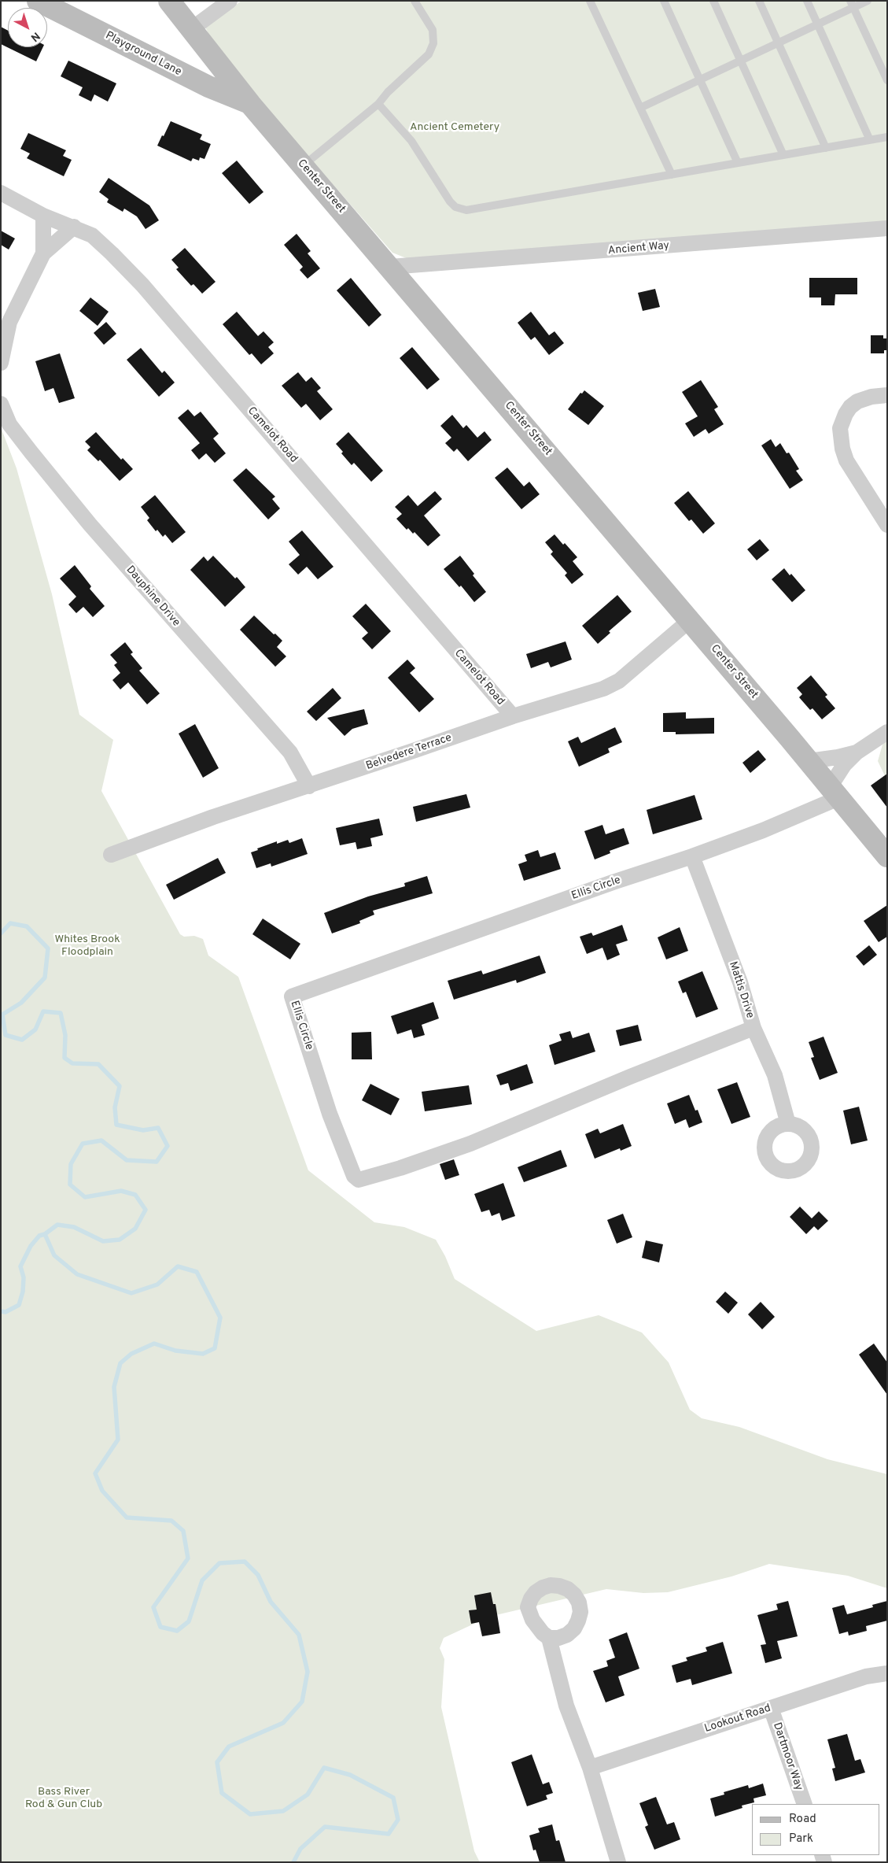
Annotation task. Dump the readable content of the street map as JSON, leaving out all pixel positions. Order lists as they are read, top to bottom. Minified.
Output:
{"streets":{"street":["Playground Lane","Center Street","Ancient Way","Camelot Road","Dauphine Drive","Belvedere Terrace","Ellis Circle","Mattis Drive","Lookout Road","Dartmoor Way"]},"crossings":[["Playground Lane","Center Street"],["Center Street","Ancient Way"],["Center Street","Belvedere Terrace"],["Center Street","Ellis Circle"],["Camelot Road","Belvedere Terrace"],["Dauphine Drive","Belvedere Terrace"],["Ellis Circle","Mattis Drive"],["Lookout Road","Dartmoor Way"]],"parks":["Ancient Cemetery","Whites Brook Floodplain","Bass River Rod & Gun Club"],"legend":["Road","Park"],"north":"bottom right"}
